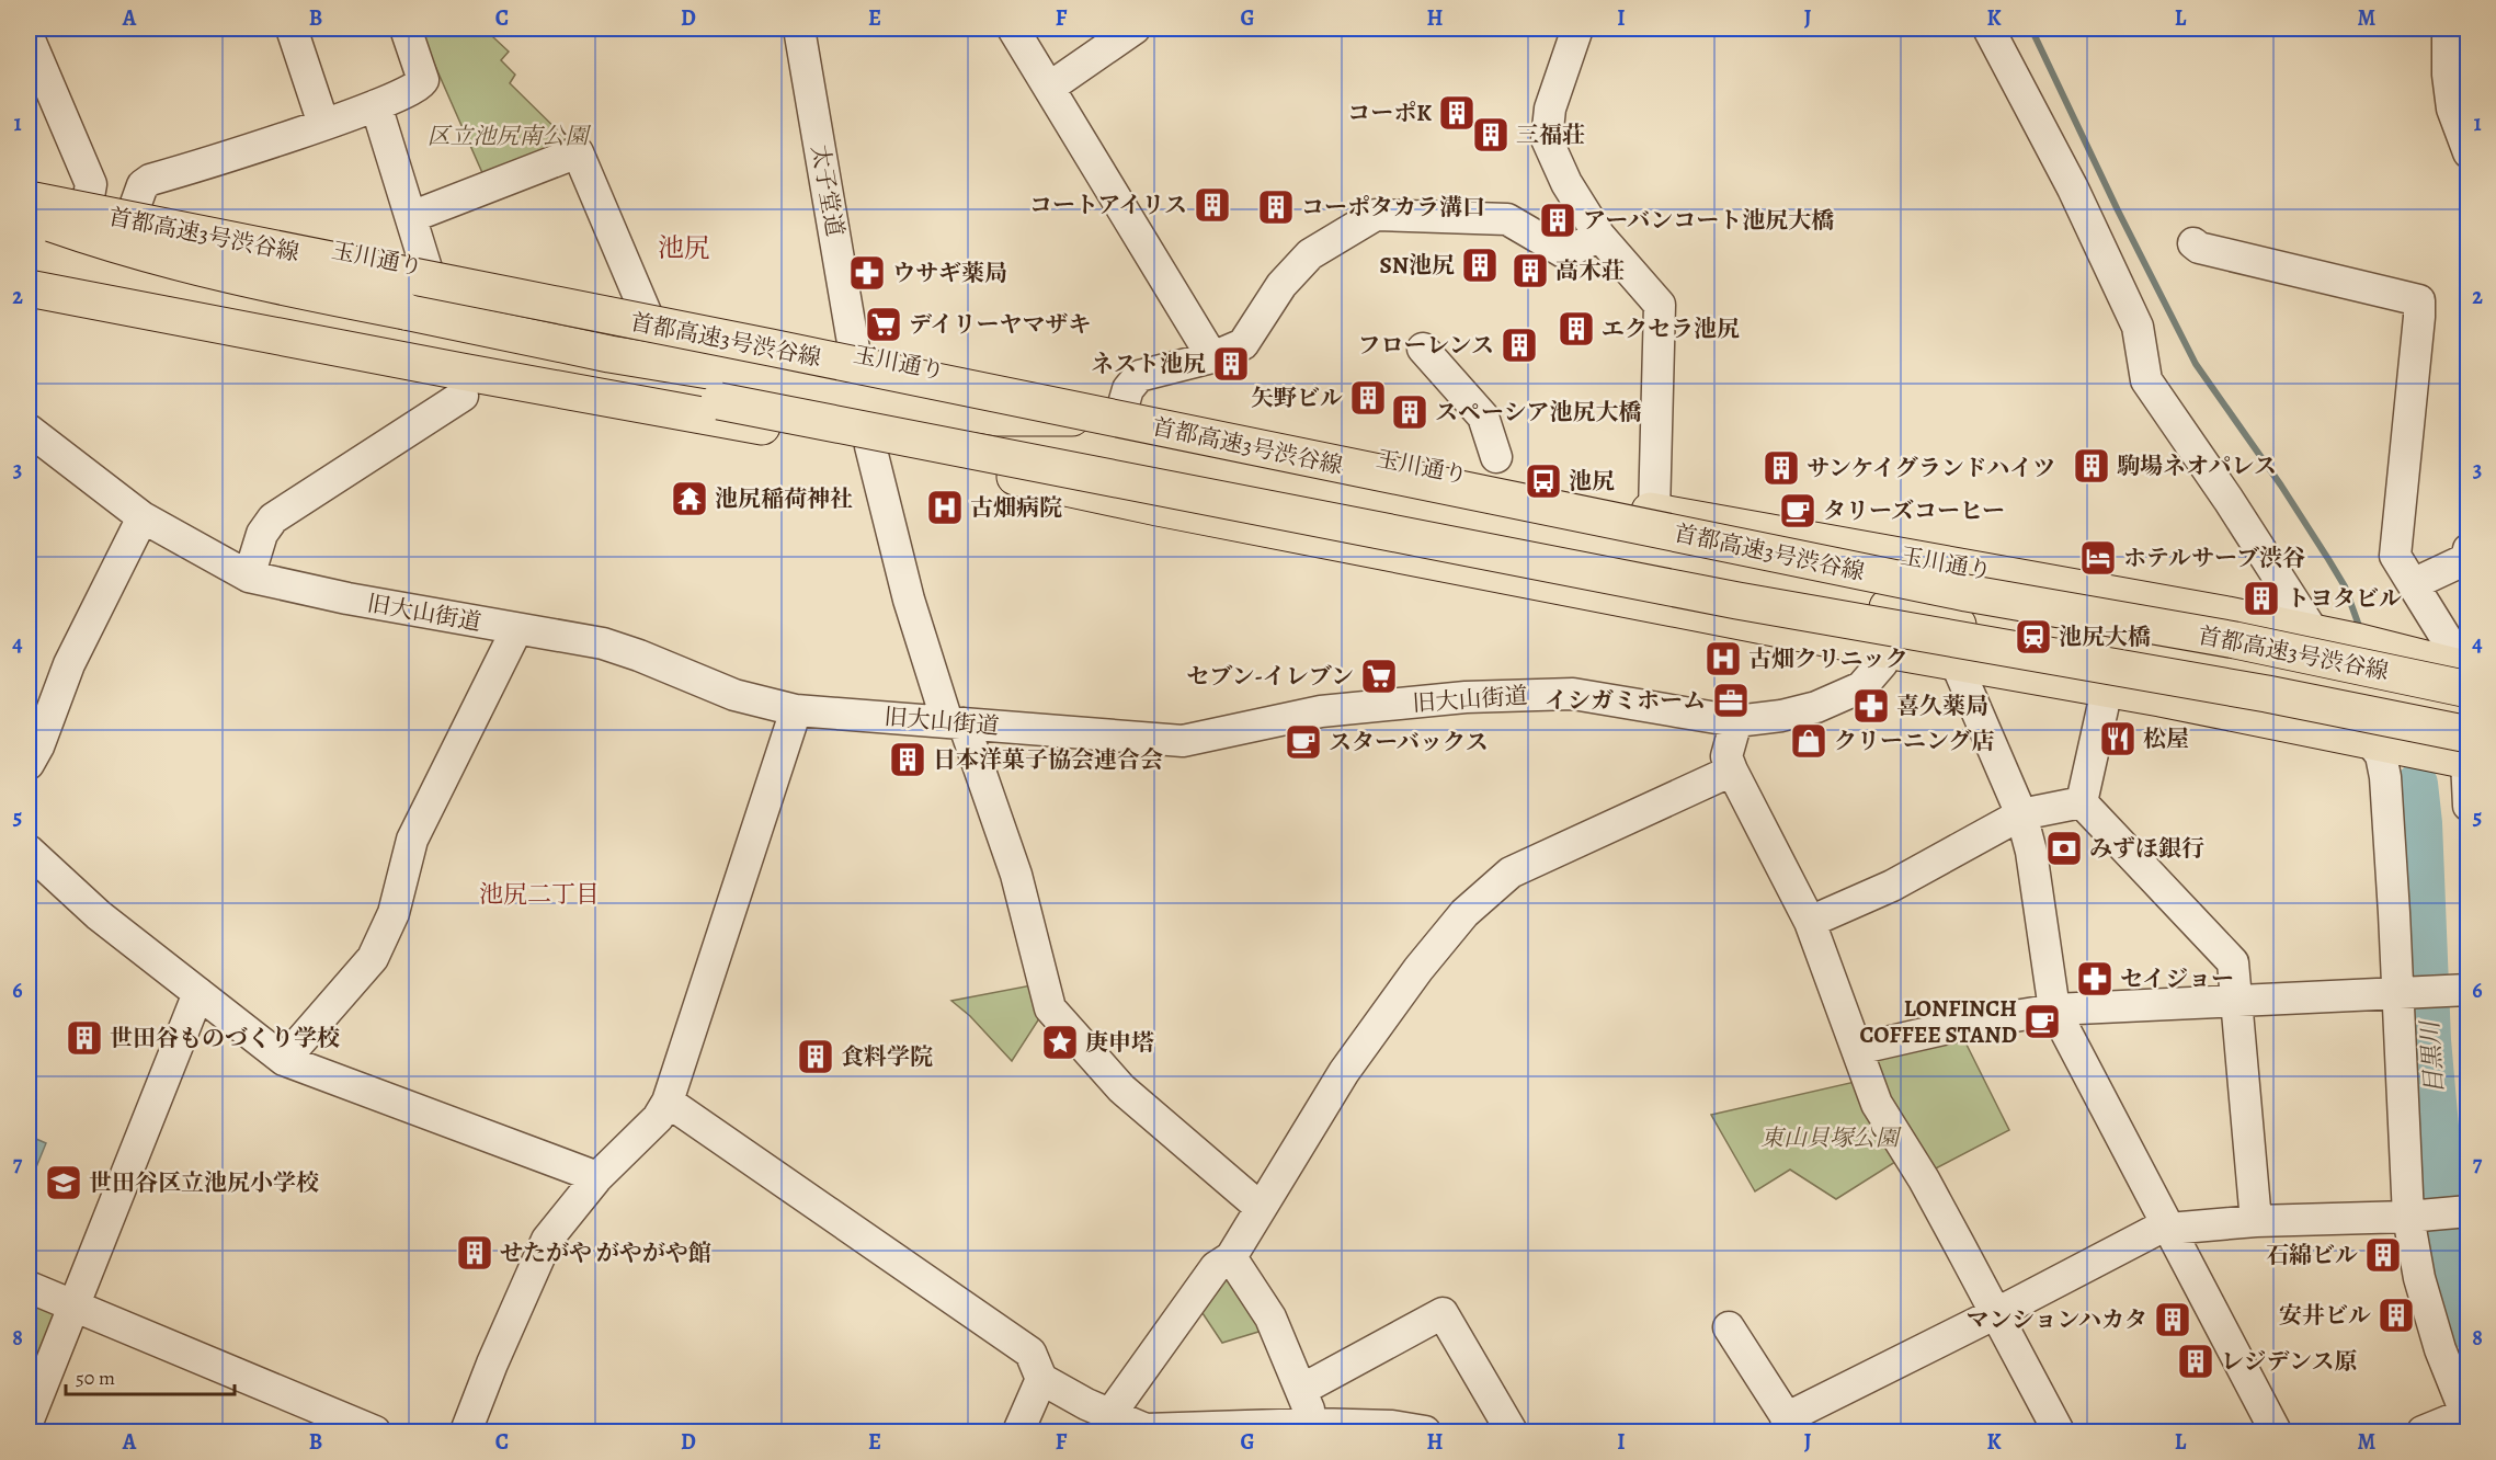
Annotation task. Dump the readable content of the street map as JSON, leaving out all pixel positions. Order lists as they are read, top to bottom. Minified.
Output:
{"streets":{"highway":["首都高速3号渋谷線","玉川通り"],"street":["太子堂道","旧大山街道"]},"crossings":[["太子堂道","玉川通り"],["首都高速3号渋谷線","玉川通り"]],"districts":["池尻","池尻二丁目"],"water":["目黒川"],"parks":["区立池尻南公園","東山貝塚公園"],"places":{"building":["コーポK","三福荘","コートアイリス","コーポタカラ溝口","アーバンコート池尻大橋","SN池尻","高木荘","エクセラ池尻","フローレンス","ネスト池尻","矢野ビル","スペーシア池尻大橋","駒場ネオパレス","サンケイグランドハイツ","トヨタビル","日本洋菓子協会連合会","世田谷ものづくり学校","食料学院","せたがや がやがや館","石綿ビル","安井ビル","マンションハカタ","レジデンス原"],"pharmacy":["ウサギ薬局","喜久薬局","セイジョー"],"supermarket":["デイリーヤマザキ","セブン-イレブン"],"bus stop":["池尻"],"temple":["池尻稲荷神社"],"hospital":["古畑病院","古畑クリニック"],"cafe":["タリーズコーヒー","スターバックス","LONFINCH COFFEE STAND"],"hotel":["ホテルサーブ渋谷"],"station":["池尻大橋"],"office":["イシガミホーム"],"restaurant":["松屋"],"shop":["クリーニング店"],"bank":["みずほ銀行"],"place":["庚申塔"],"school or university":["世田谷区立池尻小学校"]},"scale_bar":"50 m","grid":{"columns":["A","B","C","D","E","F","G","H","I","J","K","L","M"],"rows":["1","2","3","4","5","6","7","8"]}}
